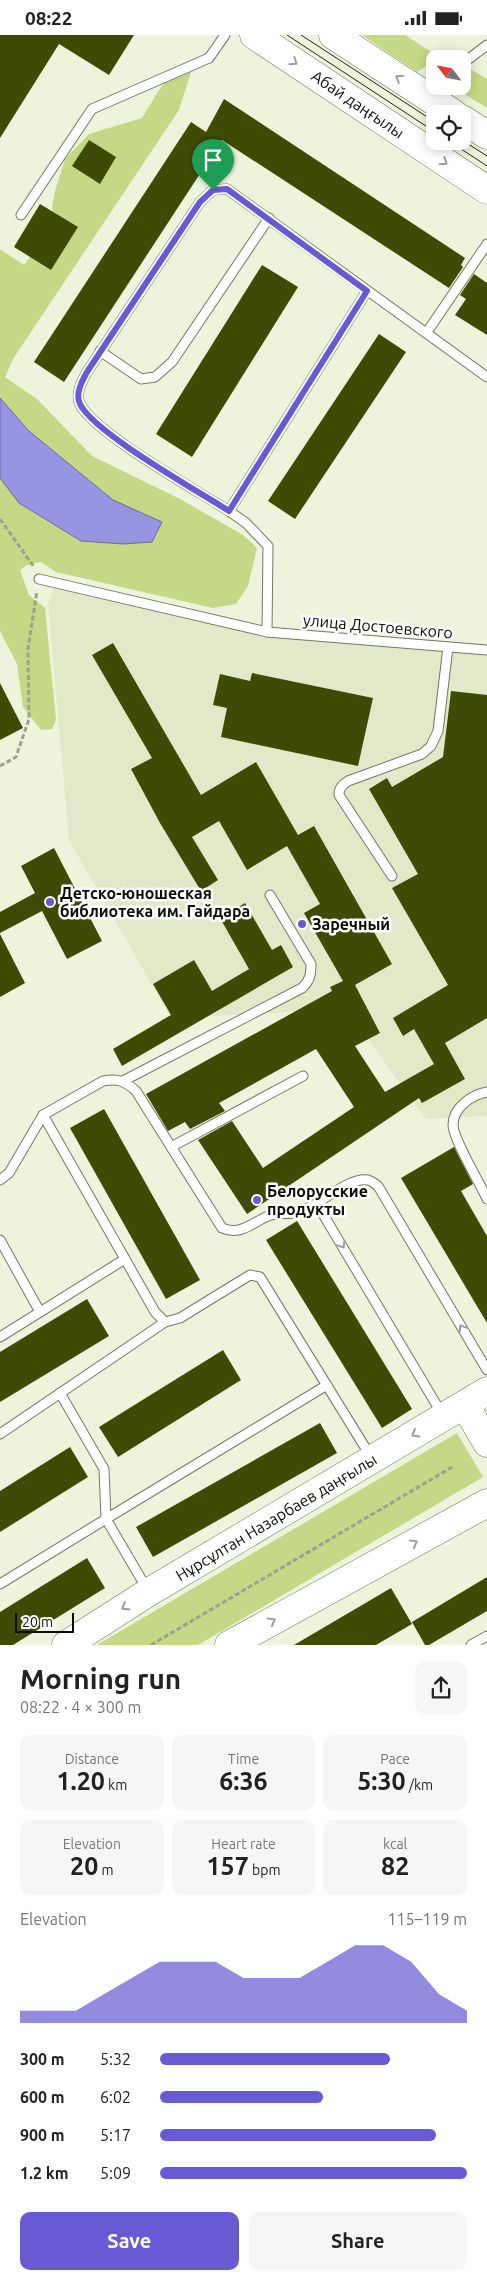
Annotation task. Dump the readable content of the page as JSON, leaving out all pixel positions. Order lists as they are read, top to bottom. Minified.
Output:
{"streets":{"main road":["Абай даңғылы","Нұрсұлтан Назарбаев даңғылы"],"lane":["улица Достоевского"]},"places":["Детско-юношеская библиотека им. Гайдара","Заречный","Белорусские продукты"],"scale_bar":"20 m","north":"top left","page":{"status":"08:22","scale":"20 m","heading":["Morning run","08:22 · 4 × 300 m"],"stats":[["Distance","1.20 km"],["Time","6:36"],["Pace","5:30 /km"],["Elevation","20 m"],["Heart rate","157 bpm"],["kcal","82"]],"chart":["Elevation","115–119 m"],"list":[{"name":"300 m","note":"5:32"},{"name":"600 m","note":"6:02"},{"name":"900 m","note":"5:17"},{"name":"1.2 km","note":"5:09"}],"buttons":["Save","Share"]}}
